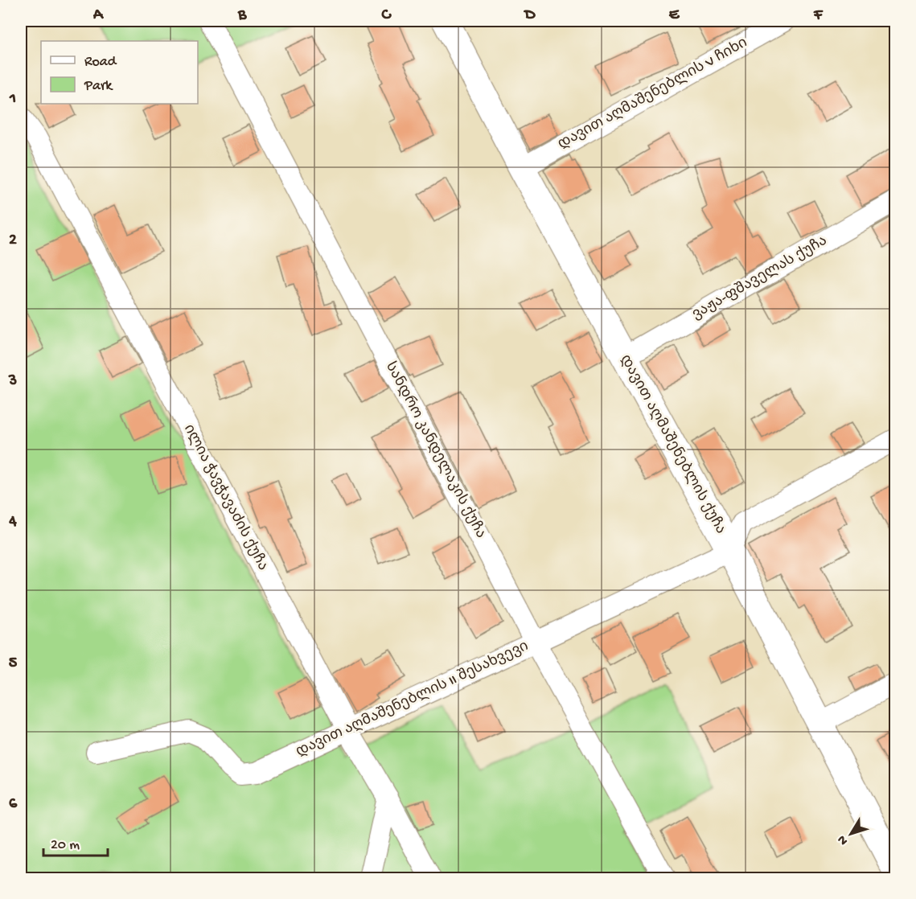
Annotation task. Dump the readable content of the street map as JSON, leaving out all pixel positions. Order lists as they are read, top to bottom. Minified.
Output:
{"streets":{"street":["დავით აღმაშენებლის V ჩიხი","ვაჟა-ფშაველას ქუჩა","დავით აღმაშენებლის ქუჩა","სანდრო კანდელაკის ქუჩა","ილია ჭავჭავაძის ქუჩა","დავით აღმაშენებლის II შესახვევი"]},"crossings":[["დავით აღმაშენებლის V ჩიხი","დავით აღმაშენებლის ქუჩა"],["ვაჟა-ფშაველას ქუჩა","დავით აღმაშენებლის ქუჩა"],["დავით აღმაშენებლის ქუჩა","დავით აღმაშენებლის II შესახვევი"],["სანდრო კანდელაკის ქუჩა","დავით აღმაშენებლის II შესახვევი"],["ილია ჭავჭავაძის ქუჩა","დავით აღმაშენებლის II შესახვევი"]],"legend":["Road","Park"],"scale_bar":"20 m","north":"bottom left","grid":{"columns":["A","B","C","D","E","F"],"rows":["1","2","3","4","5","6"]}}
